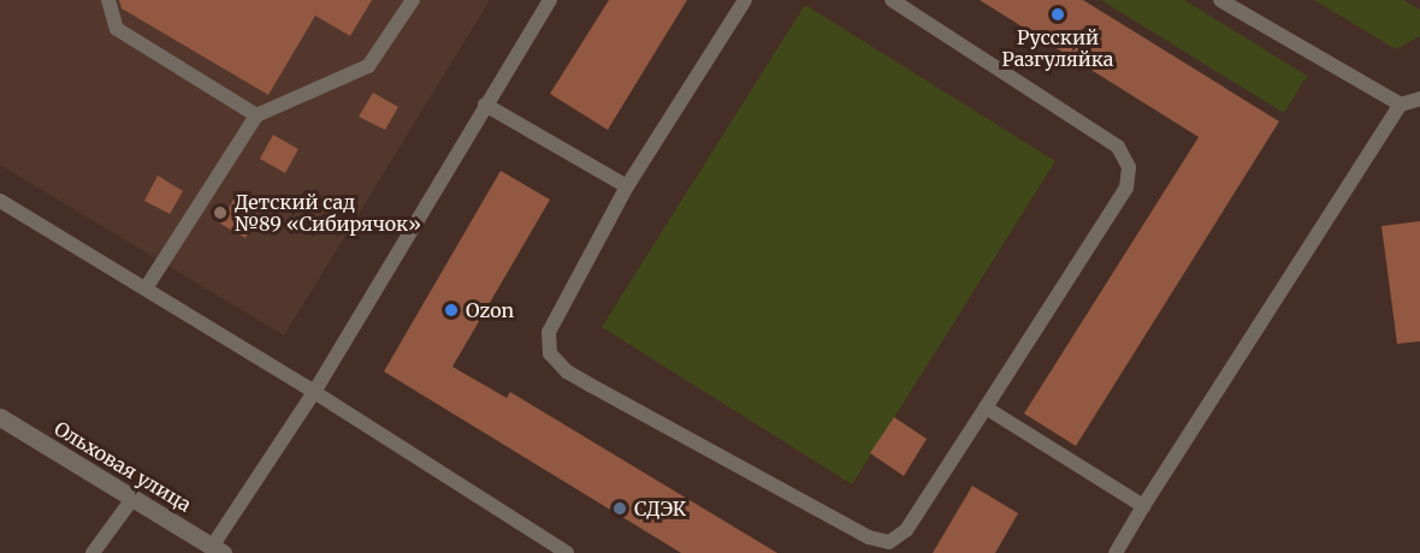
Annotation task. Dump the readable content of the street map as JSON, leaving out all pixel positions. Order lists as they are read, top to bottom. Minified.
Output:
{"streets":{"street":["Ольховая улица"]},"places":["Русский Разгуляйка","Детский сад №89 «Сибирячок»","Ozon","СДЭК"]}
